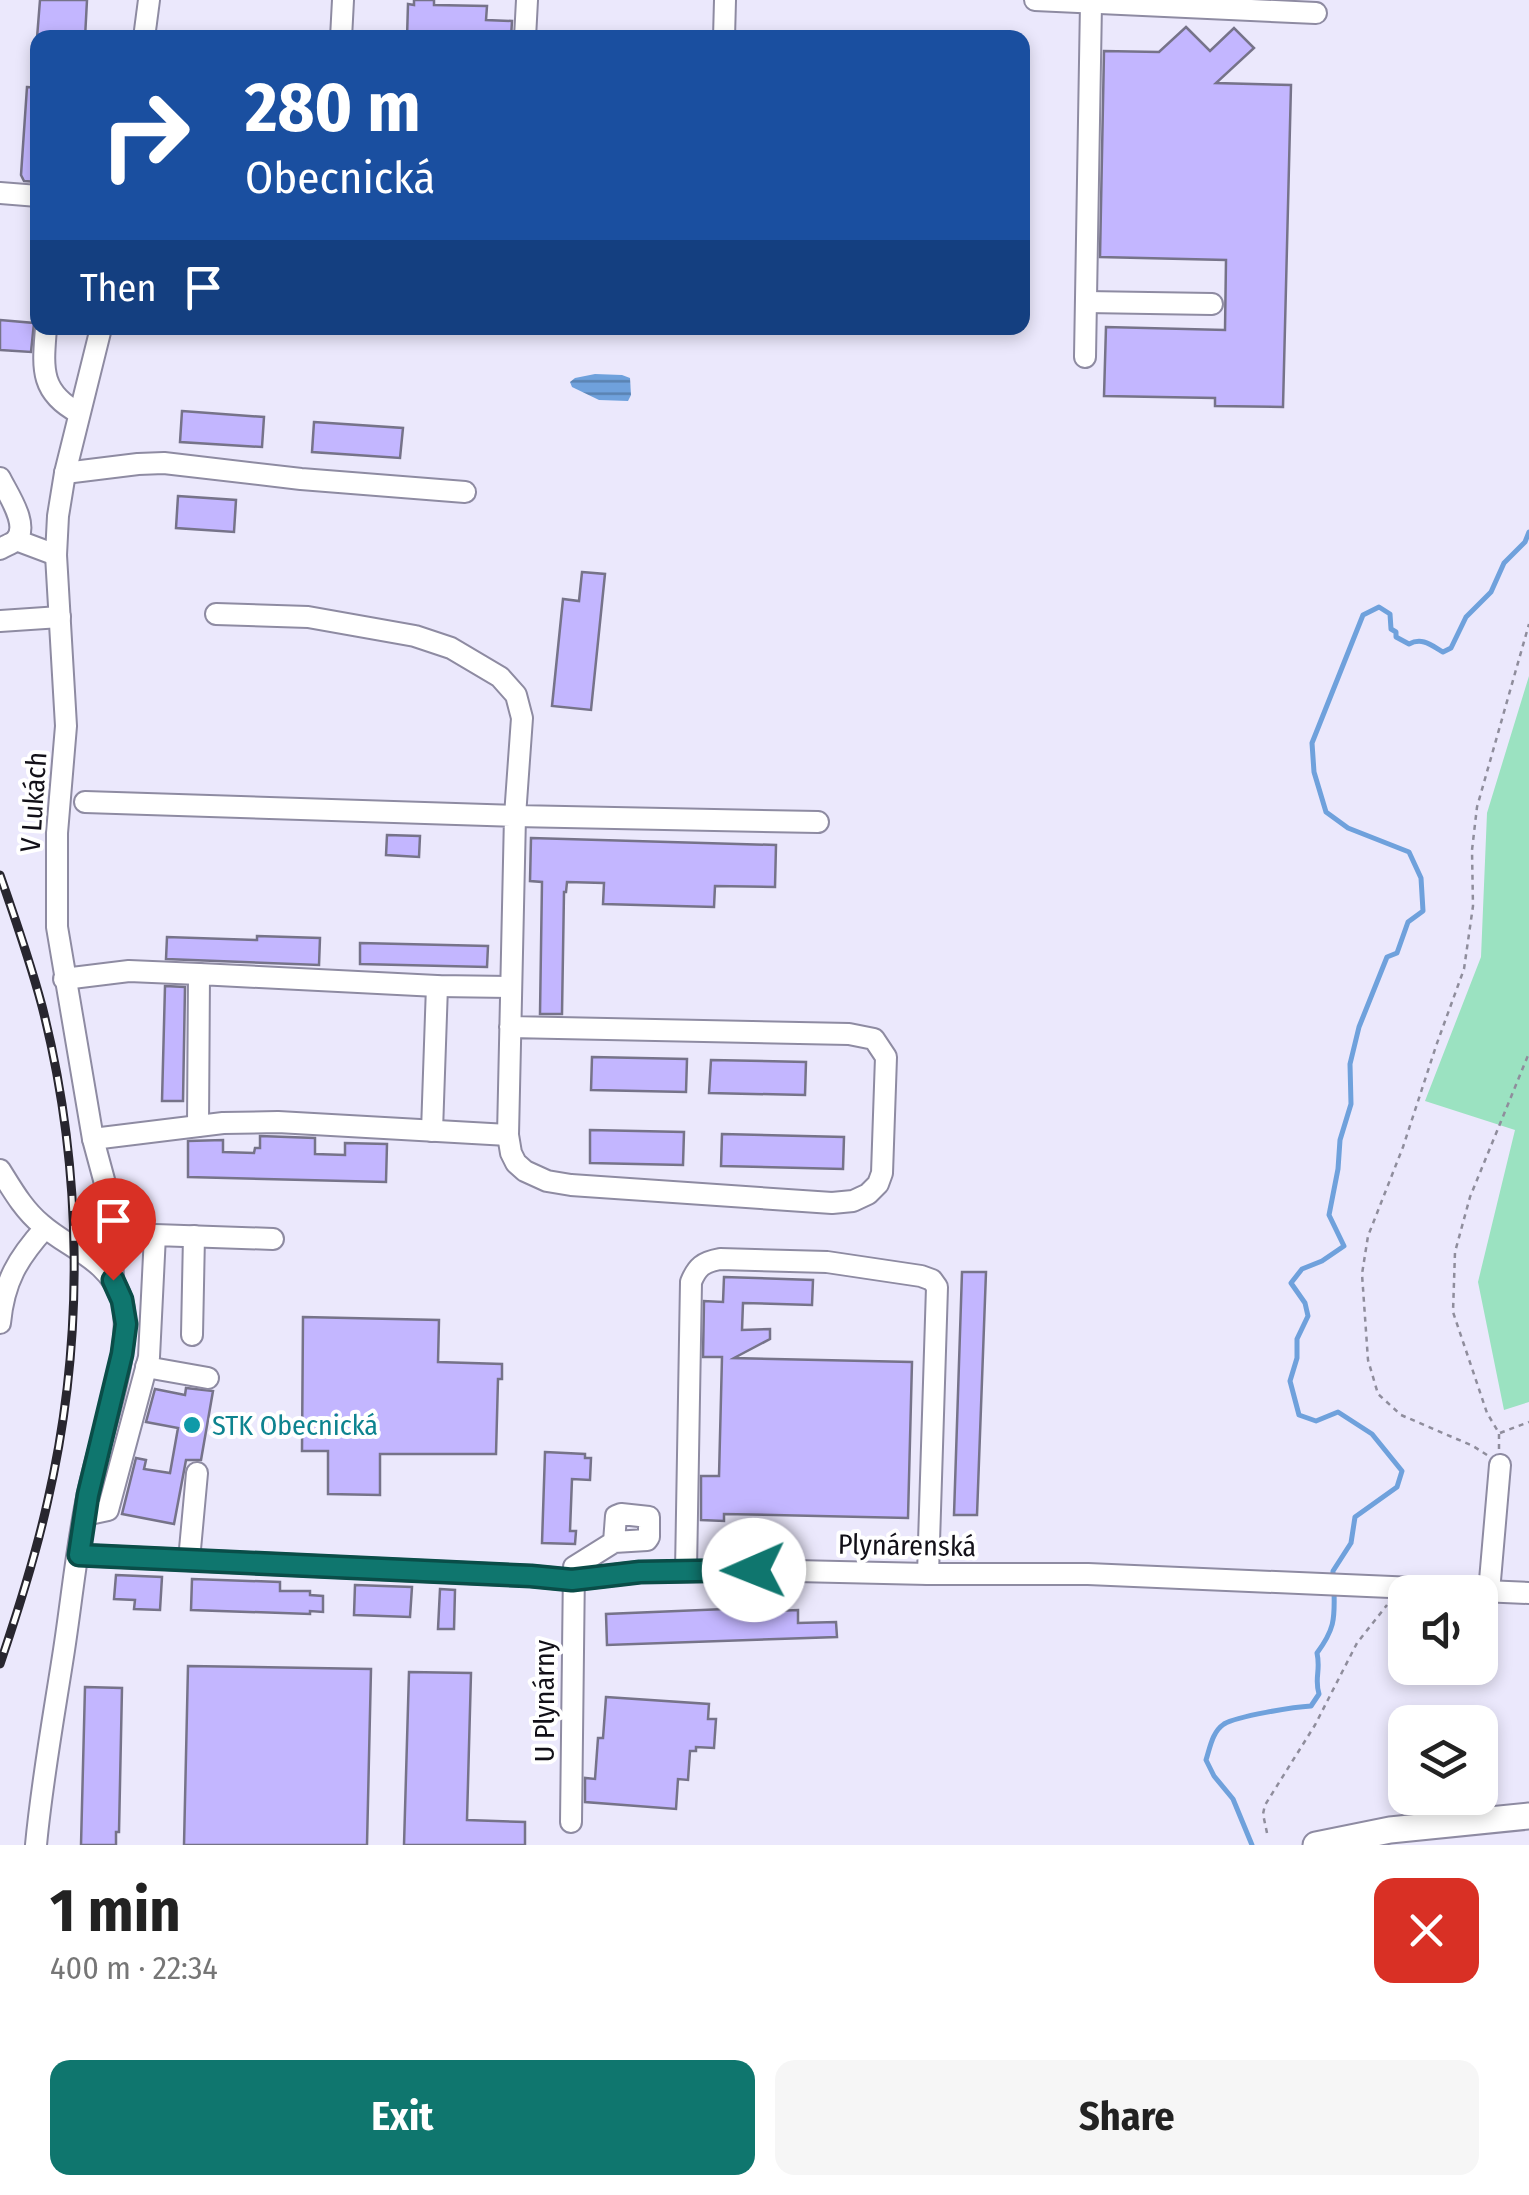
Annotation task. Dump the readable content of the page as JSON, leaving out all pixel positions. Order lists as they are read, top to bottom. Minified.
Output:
{"streets":{"street":["V Lukách","Plynárenská","U Plynárny"]},"crossings":[["V Lukách","Plynárenská"],["Plynárenská","U Plynárny"]],"places":["STK Obecnická"],"page":{"turn":["280 m","Obecnická"],"then":"Then","heading":["1 min","400 m · 22:34"],"buttons":["Exit","Share"]}}
